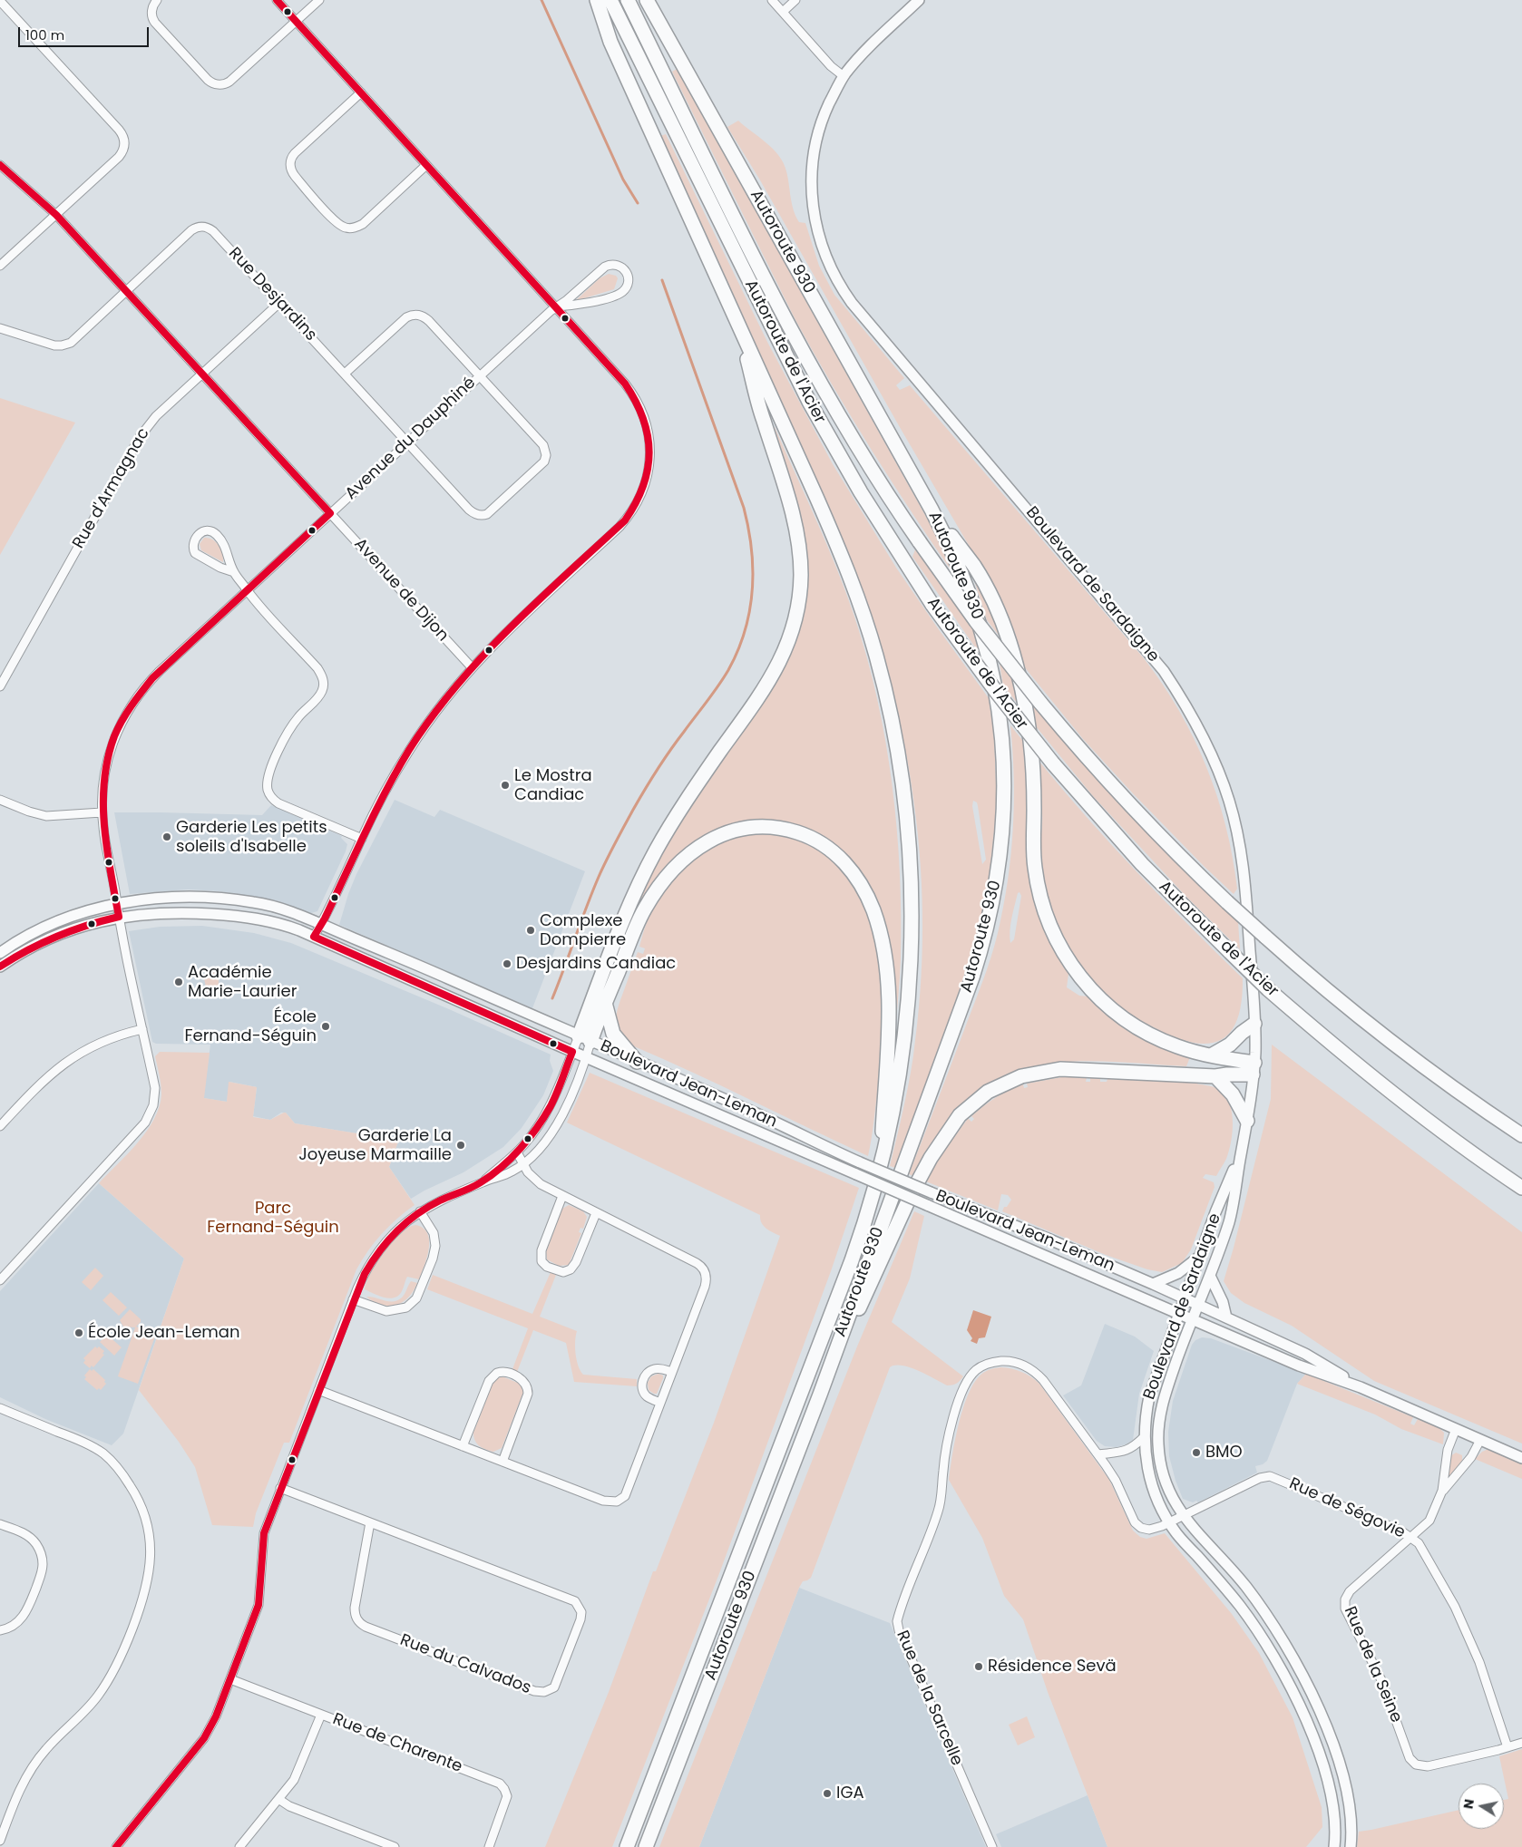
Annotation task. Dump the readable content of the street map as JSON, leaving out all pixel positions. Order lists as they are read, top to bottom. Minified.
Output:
{"streets":{"highway":["Autoroute 930","Autoroute de l'Acier"],"street":["Rue Desjardins","Avenue du Dauphiné","Rue d'Armagnac","Boulevard de Sardaigne","Avenue de Dijon","Boulevard Jean-Leman","Rue de Ségovie","Rue du Calvados","Rue de la Seine","Rue de la Sarcelle","Rue de Charente"]},"crossings":[["Rue Desjardins","Avenue du Dauphiné"],["Rue Desjardins","Rue d'Armagnac"],["Rue Desjardins","Avenue de Dijon"],["Avenue du Dauphiné","Avenue de Dijon"],["Avenue du Dauphiné","Boulevard Jean-Leman"],["Rue d'Armagnac","Avenue de Dijon"],["Boulevard de Sardaigne","Boulevard Jean-Leman"],["Boulevard de Sardaigne","Rue de Ségovie"],["Boulevard de Sardaigne","Rue de la Sarcelle"],["Boulevard Jean-Leman","Rue de la Seine"],["Rue de Ségovie","Rue de la Seine"],["Rue de Ségovie","Rue de la Sarcelle"]],"parks":["Parc Fernand-Séguin"],"places":["Le Mostra Candiac","Garderie Les petits soleils d'Isabelle","Complexe Dompierre","Desjardins Candiac","Académie Marie-Laurier","École Fernand-Séguin","Garderie La Joyeuse Marmaille","École Jean-Leman","BMO","Résidence Sevä","IGA"],"scale_bar":"100 m","north":"left"}
